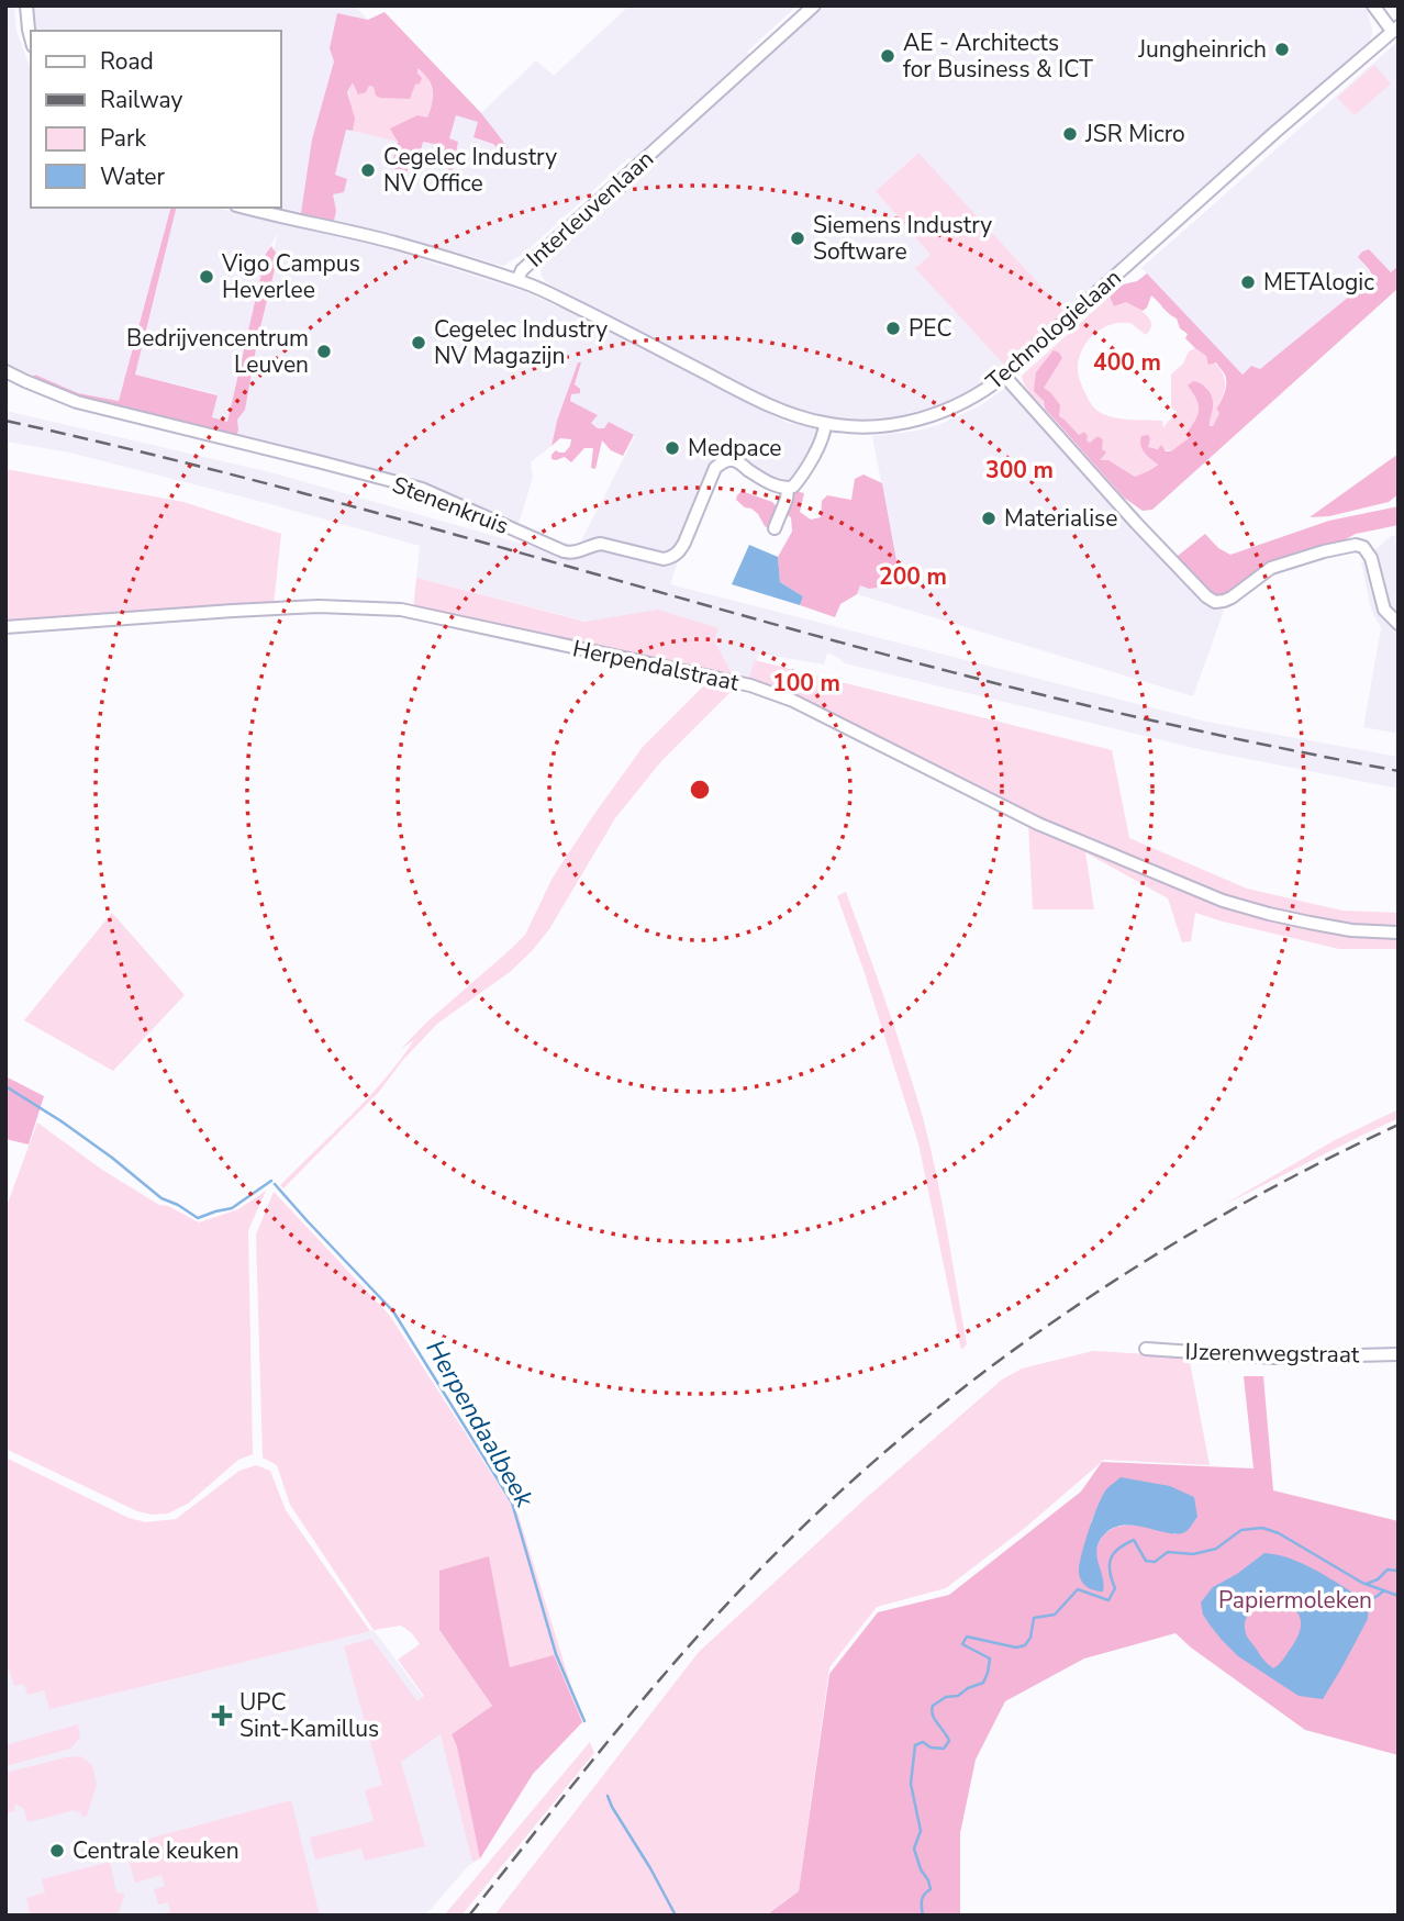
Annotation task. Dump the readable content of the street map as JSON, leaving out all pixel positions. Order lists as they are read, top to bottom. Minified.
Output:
{"streets":{"street":["Interleuvenlaan","Technologielaan","Stenenkruis","Herpendalstraat","IJzerenwegstraat"]},"crossings":[["Interleuvenlaan","Technologielaan"]],"water":["Herpendaalbeek"],"parks":["Papiermoleken"],"places":{"other":["Jungheinrich","AE - Architects for Business & ICT","JSR Micro","Cegelec Industry NV Office","Siemens Industry Software","Vigo Campus Heverlee","METAlogic","PEC","Cegelec Industry NV Magazijn","Bedrijvencentrum Leuven","Medpace","Materialise","Centrale keuken"],"health":["UPC Sint-Kamillus"]},"legend":["Road","Railway","Park","Water"],"rings":["400 m","300 m","200 m","100 m"]}
